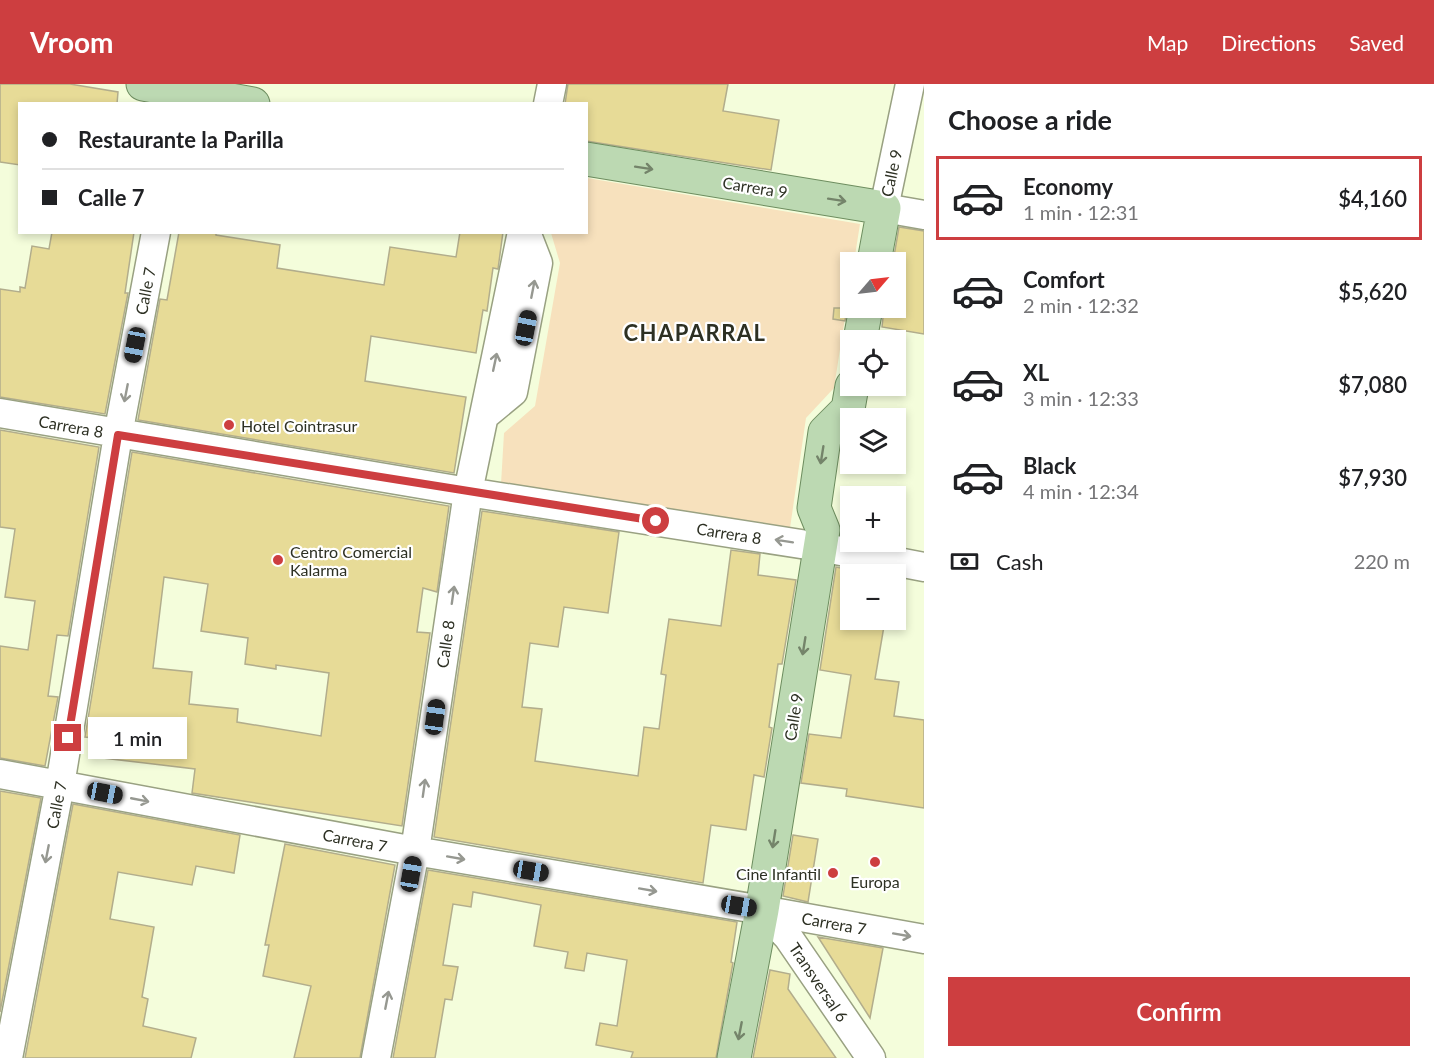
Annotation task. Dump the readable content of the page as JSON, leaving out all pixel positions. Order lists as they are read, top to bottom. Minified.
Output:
{"streets":{"main road":["Calle 9","Carrera 9"],"street":["Calle 7","Carrera 8","Calle 8","Carrera 7","Transversal 6"]},"crossings":[["Calle 9","Carrera 9"],["Calle 9","Carrera 8"],["Calle 9","Carrera 7"],["Calle 9","Transversal 6"],["Calle 7","Carrera 8"],["Calle 7","Carrera 7"],["Carrera 8","Calle 8"],["Calle 8","Carrera 7"],["Carrera 7","Transversal 6"]],"one_way":["Calle 9","Carrera 9","Calle 7","Carrera 8","Calle 8","Carrera 7"],"districts":["CHAPARRAL"],"places":["Hotel Cointrasur","Centro Comercial Kalarma","Europa","Cine Infantil"],"north":"top right","page":{"header":"Vroom","nav":["Map","Directions","Saved"],"heading":"Choose a ride","banner":["Restaurante la Parilla","Calle 7"],"list":[{"name":"Economy","note":"1 min · 12:31","value":"$4,160"},{"name":"Comfort","note":"2 min · 12:32","value":"$5,620"},{"name":"XL","note":"3 min · 12:33","value":"$7,080"},{"name":"Black","note":"4 min · 12:34","value":"$7,930"}],"map_buttons":["+","−"],"pay":["Cash","220 m"],"bubble":"1 min","buttons":"Confirm"}}
